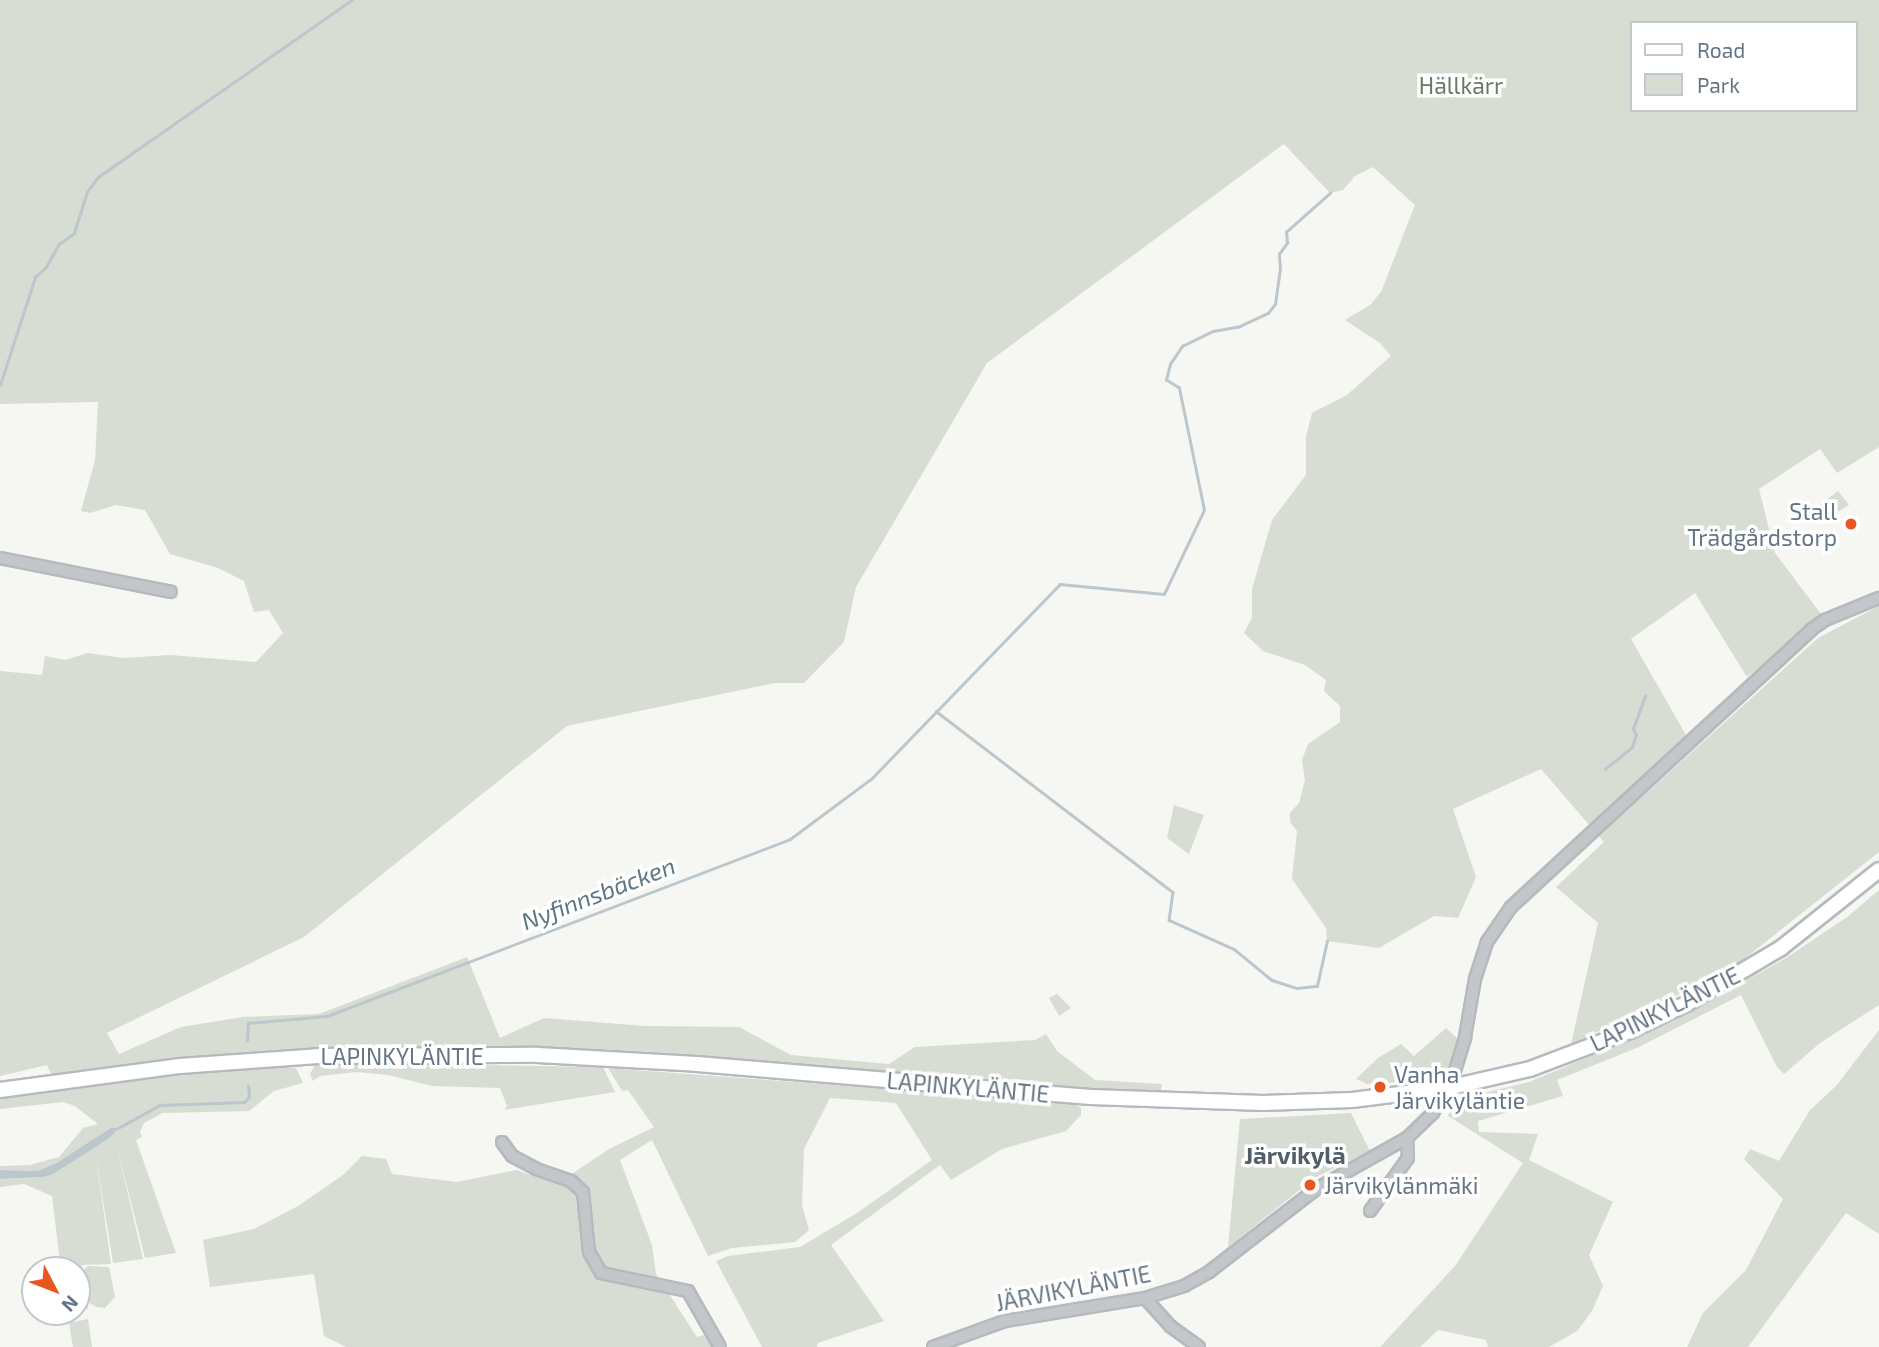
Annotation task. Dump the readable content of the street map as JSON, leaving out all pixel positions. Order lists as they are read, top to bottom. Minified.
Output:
{"streets":{"main road":["LAPINKYLÄNTIE"],"street":["JÄRVIKYLÄNTIE"]},"crossings":[["LAPINKYLÄNTIE","JÄRVIKYLÄNTIE"]],"districts":["Järvikylä"],"water":["Nyfinnsbäcken"],"parks":["Hällkärr"],"places":["Stall Trädgårdstorp","Vanha Järvikyläntie","Järvikylänmäki"],"legend":["Road","Park"],"north":"bottom right"}
